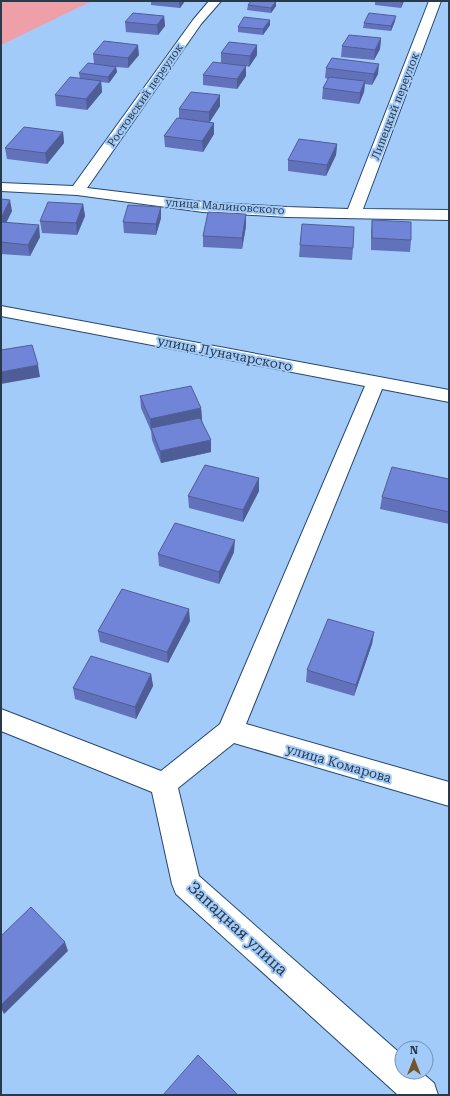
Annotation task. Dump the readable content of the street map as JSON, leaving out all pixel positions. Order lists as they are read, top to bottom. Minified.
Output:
{"streets":{"street":["Ростовский переулок","Липецкий переулок","улица Малиновского","улица Луначарского","улица Комарова","Западная улица"]},"crossings":[["Ростовский переулок","улица Малиновского"],["Липецкий переулок","улица Малиновского"]],"north":"top"}
